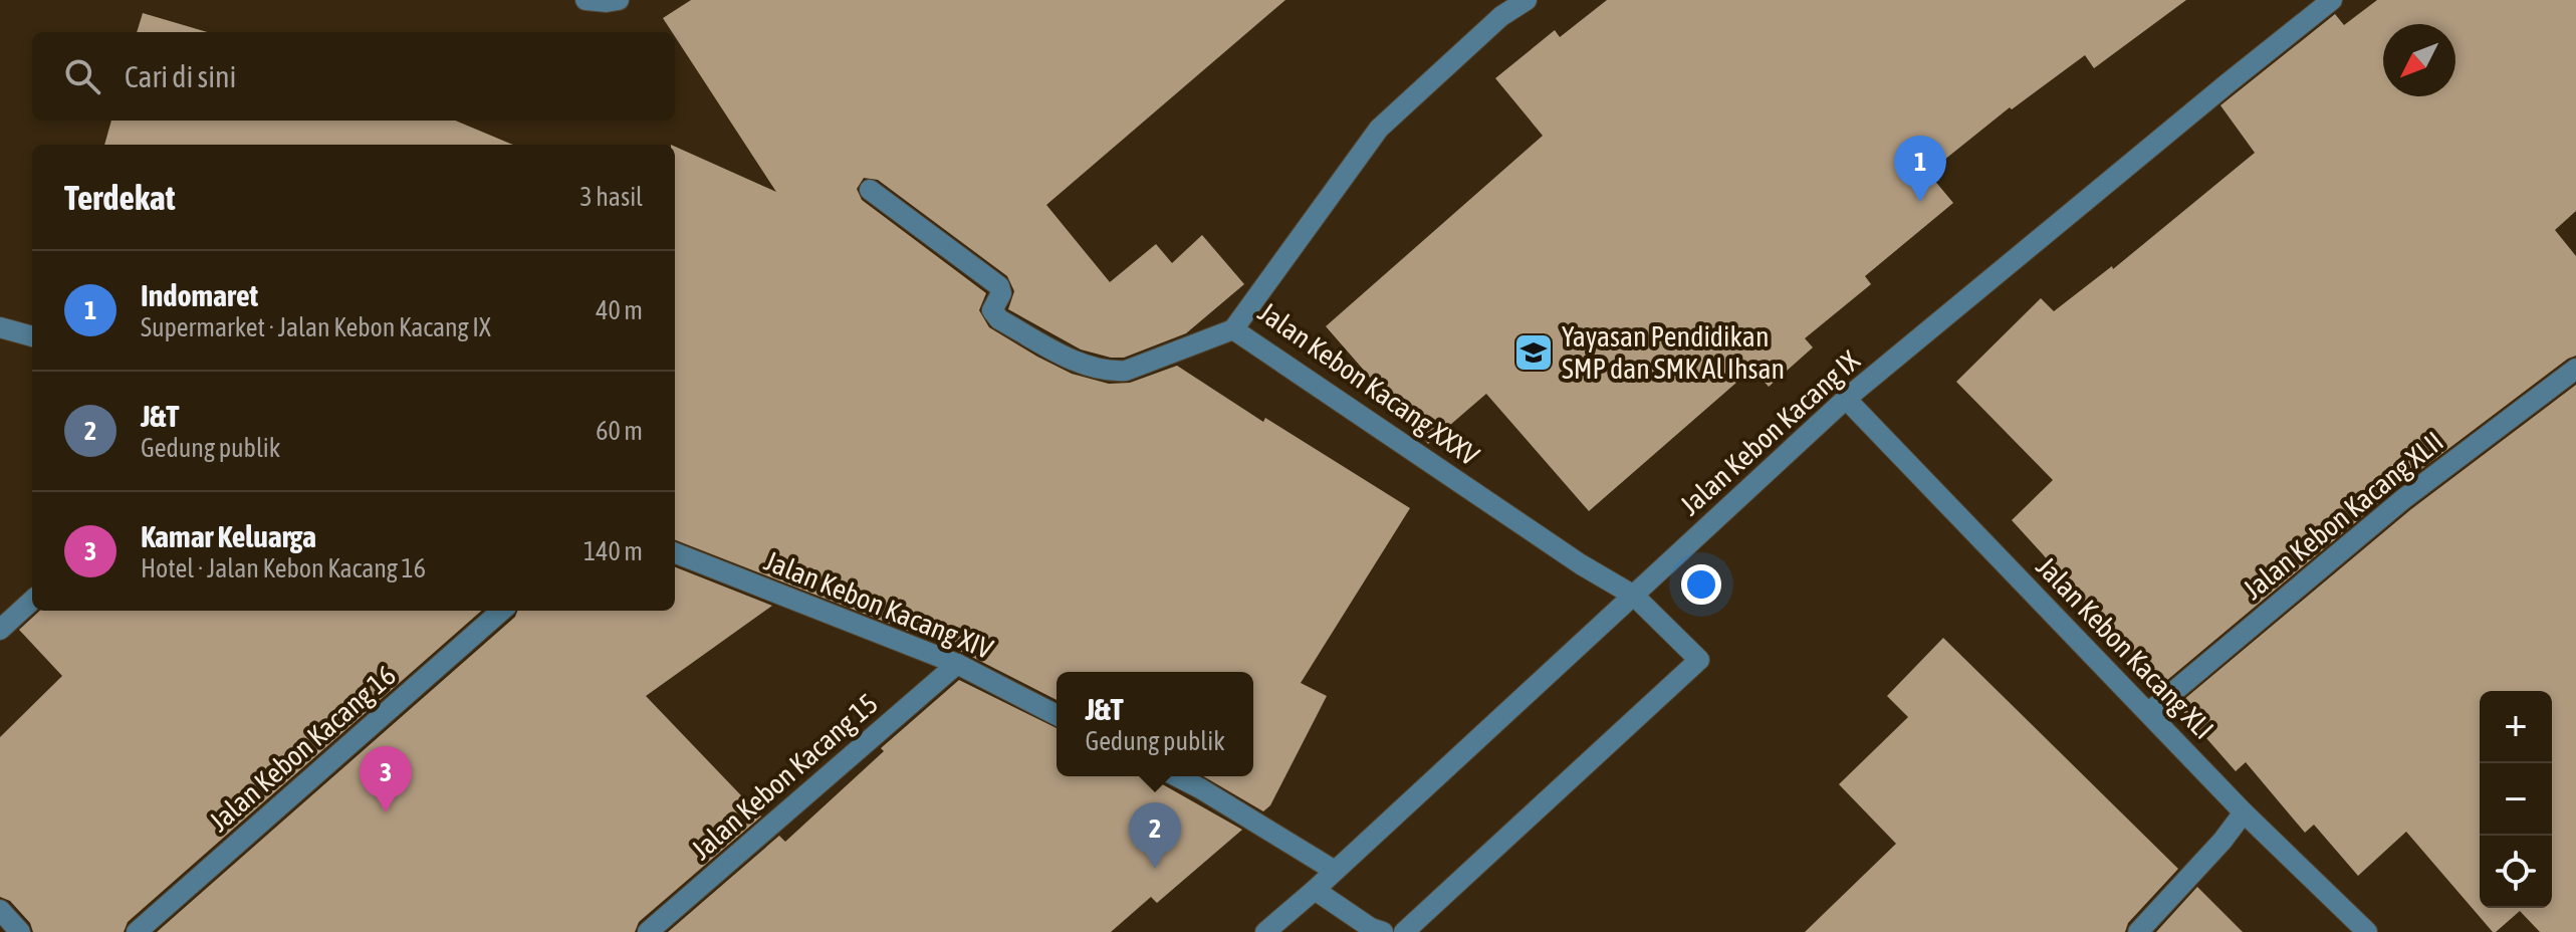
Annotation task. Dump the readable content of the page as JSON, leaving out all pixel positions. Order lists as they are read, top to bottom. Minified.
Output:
{"streets":{"street":["Jalan Kebon Kacang XXXV","Jalan Kebon Kacang IX","Jalan Kebon Kacang XLII","Jalan Kebon Kacang XIV","Jalan Kebon Kacang XLI","Jalan Kebon Kacang 16","Jalan Kebon Kacang 15"]},"crossings":[["Jalan Kebon Kacang XXXV","Jalan Kebon Kacang IX"],["Jalan Kebon Kacang IX","Jalan Kebon Kacang XLI"],["Jalan Kebon Kacang XLII","Jalan Kebon Kacang XLI"],["Jalan Kebon Kacang XIV","Jalan Kebon Kacang 15"]],"places":{"school or university":["Yayasan Pendidikan SMP dan SMK Al Ihsan"]},"north":"bottom left","page":{"search":"Cari di sini","pins":["1","3","2"],"heading":["Terdekat","3 hasil"],"list":[{"mark":"1","name":"Indomaret","note":"Supermarket · Jalan Kebon Kacang IX","value":"40 m"},{"mark":"2","name":"J&T","note":"Gedung publik","value":"60 m"},{"mark":"3","name":"Kamar Keluarga","note":"Hotel · Jalan Kebon Kacang 16","value":"140 m"}],"popup":["J&T","Gedung publik"],"map_buttons":["+","−"]}}
